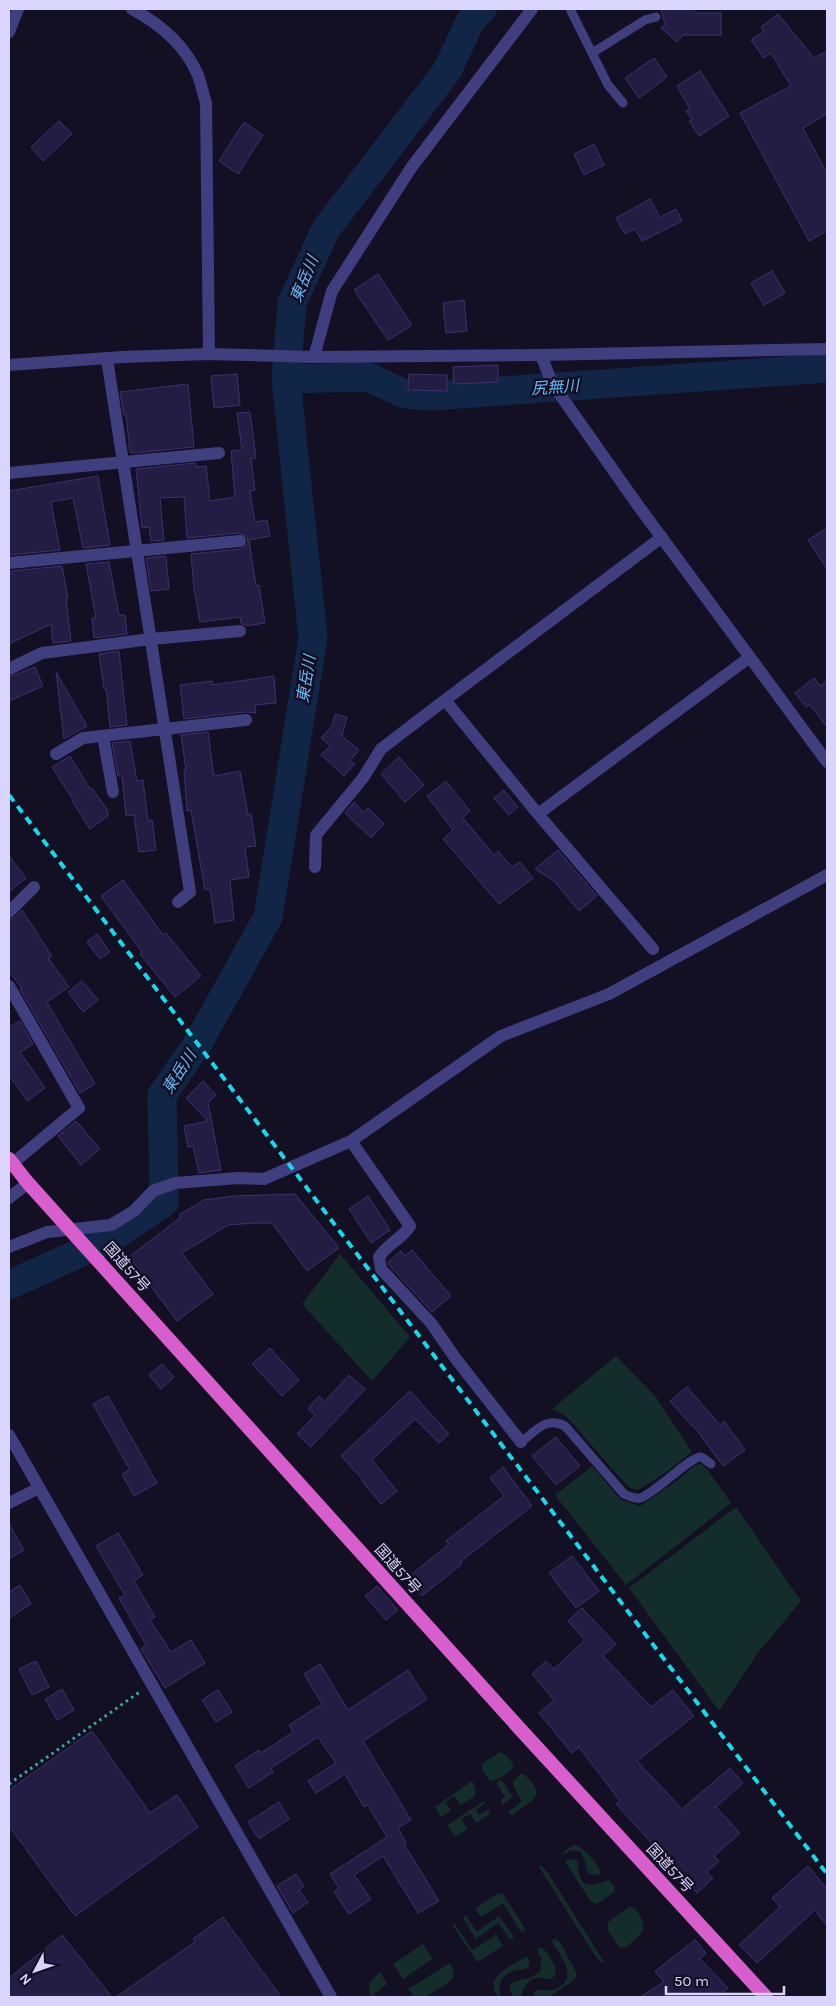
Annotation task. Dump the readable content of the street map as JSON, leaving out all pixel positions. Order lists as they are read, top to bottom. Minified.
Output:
{"streets":{"highway":["国道57号"]},"water":["東岳川","尻無川"],"scale_bar":"50 m","north":"bottom left"}
